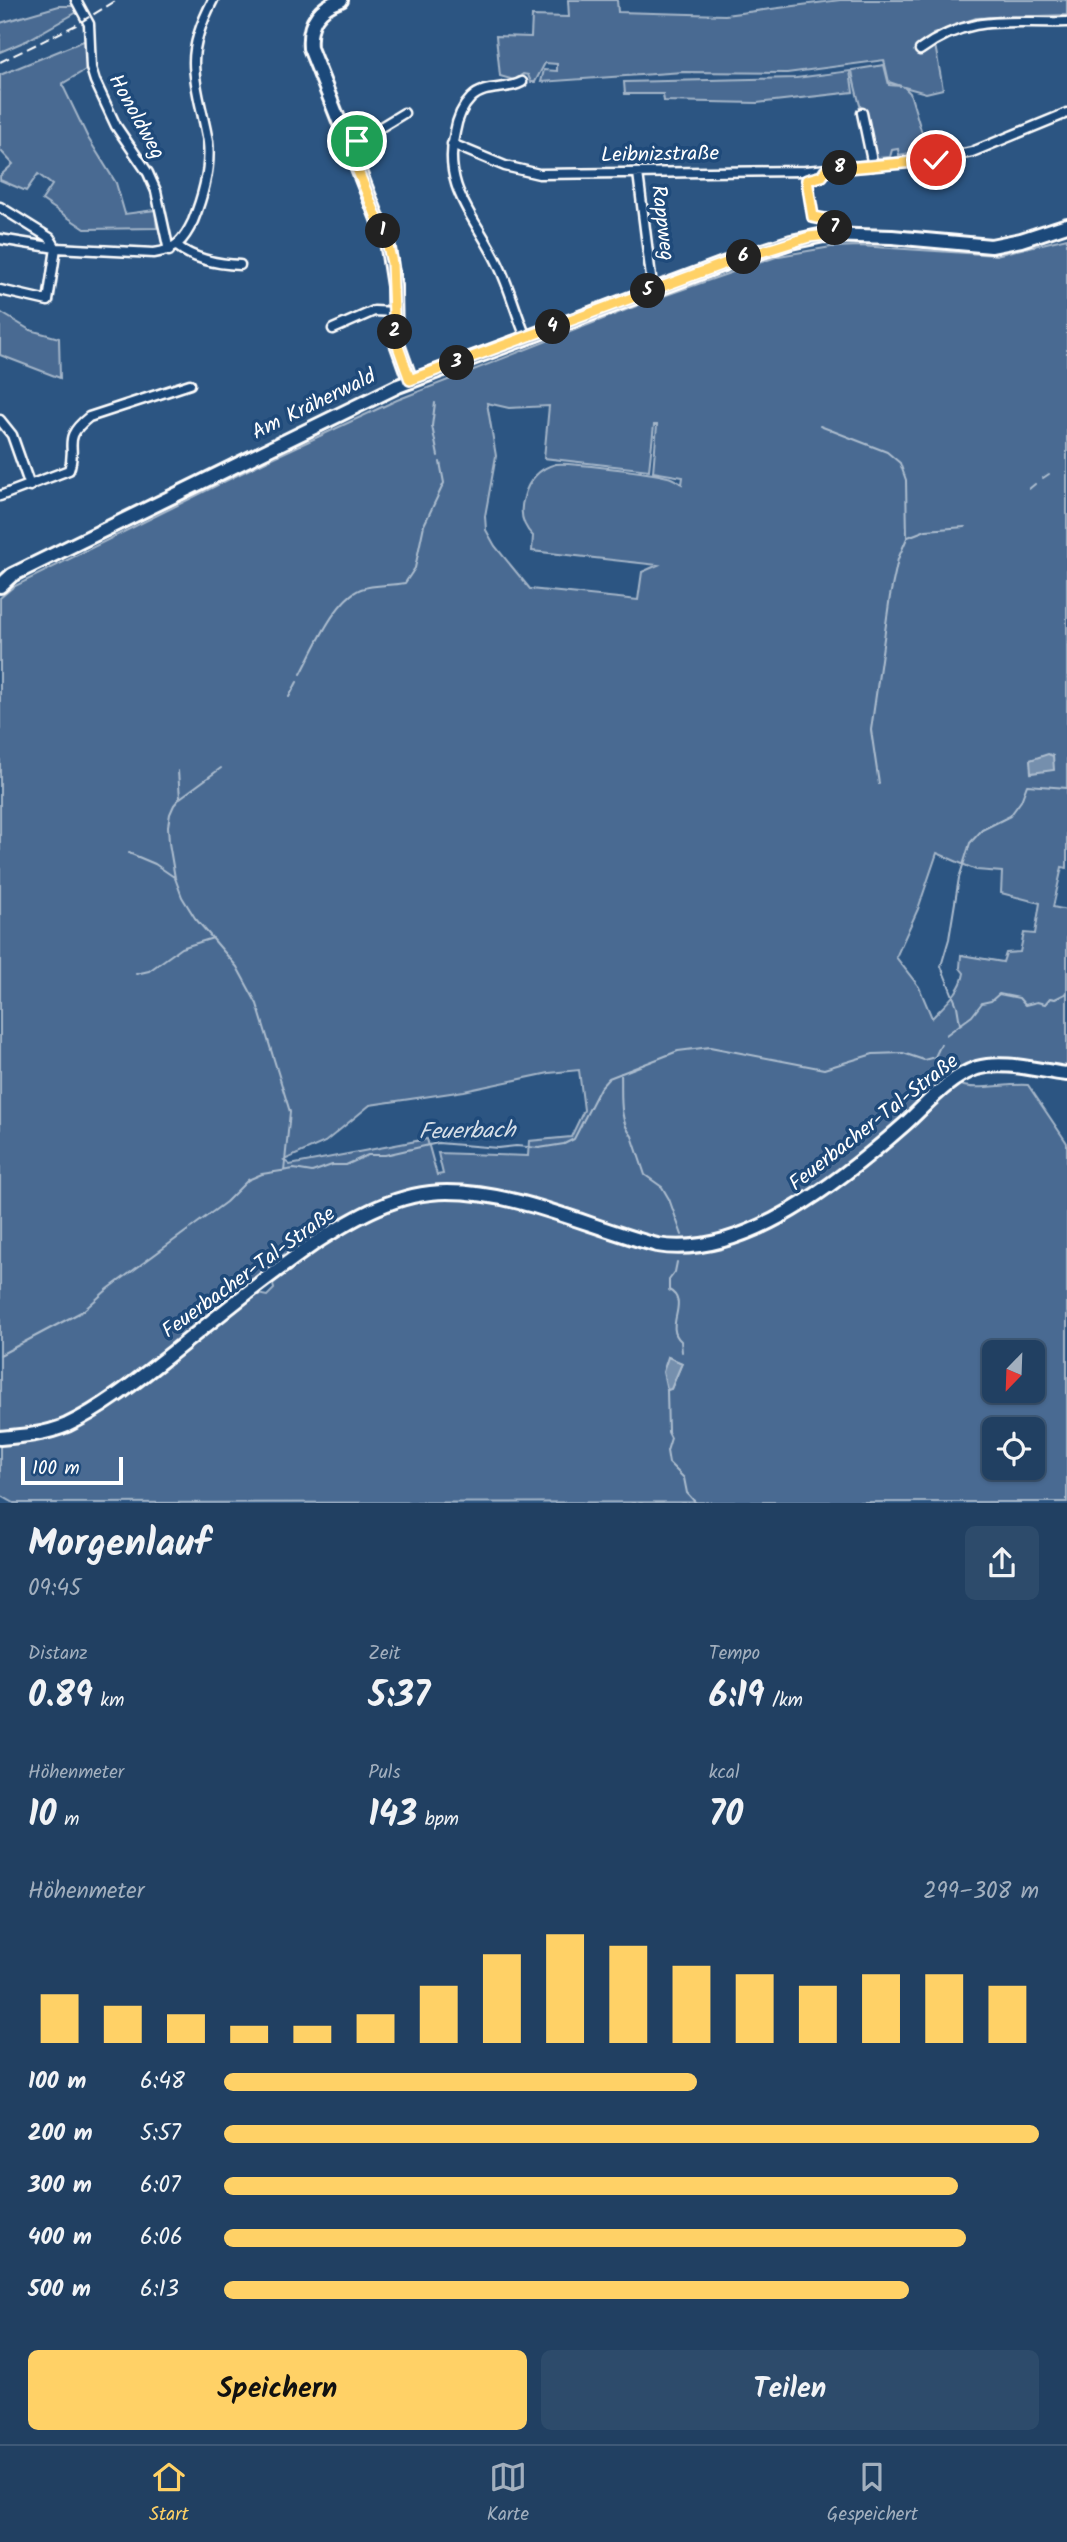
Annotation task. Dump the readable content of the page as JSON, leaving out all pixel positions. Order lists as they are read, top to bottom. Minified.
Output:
{"streets":{"main road":["Am Kräherwald","Feuerbacher-Tal-Straße"],"street":["Honoldweg","Leibnizstraße","Rappweg"]},"crossings":[["Leibnizstraße","Rappweg"]],"water":["Feuerbach"],"scale_bar":"100 m","north":"bottom left","page":{"pins":["8","7","1","6","5","4","2","3"],"scale":"100 m","heading":["Morgenlauf","09:45"],"stats":[["Distanz","0.89 km"],["Zeit","5:37"],["Tempo","6:19 /km"],["Höhenmeter","10 m"],["Puls","143 bpm"],["kcal","70"]],"chart":["Höhenmeter","299–308 m"],"list":[{"name":"100 m","note":"6:48"},{"name":"200 m","note":"5:57"},{"name":"300 m","note":"6:07"},{"name":"400 m","note":"6:06"},{"name":"500 m","note":"6:13"}],"buttons":["Speichern","Teilen"],"tabs":["Start","Karte","Gespeichert"]}}
